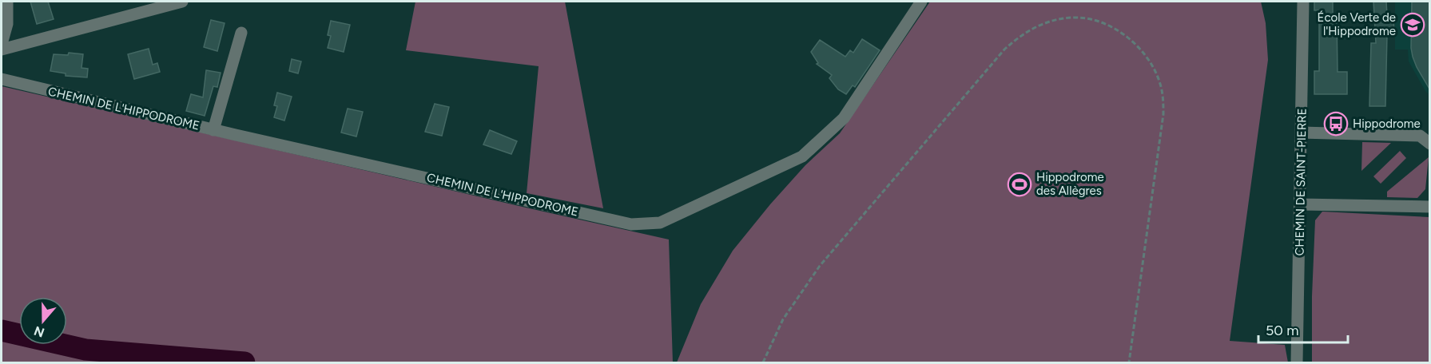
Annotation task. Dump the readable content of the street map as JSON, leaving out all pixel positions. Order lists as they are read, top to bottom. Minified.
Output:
{"streets":{"street":["CHEMIN DE L'HIPPODROME","CHEMIN DE SAINT-PIERRE"]},"places":{"school or university":["École Verte de l'Hippodrome"],"bus stop":["Hippodrome"],"sports":["Hippodrome des Allègres"]},"scale_bar":"50 m","north":"bottom"}
